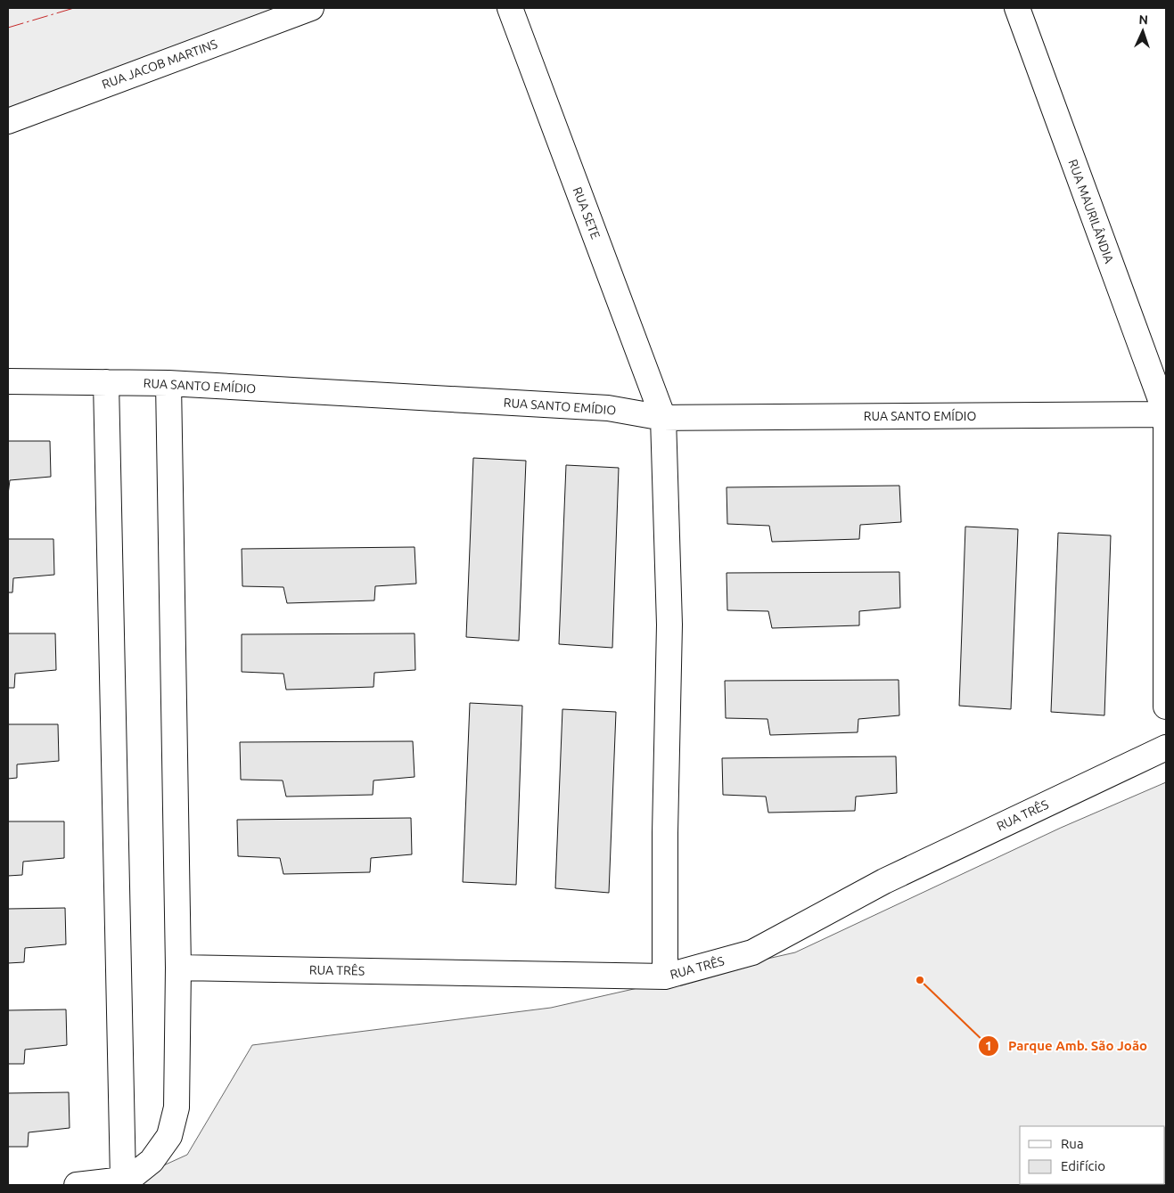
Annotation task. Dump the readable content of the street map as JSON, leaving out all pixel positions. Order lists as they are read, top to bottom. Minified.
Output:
{"streets":{"street":["RUA JACOB MARTINS","RUA MAURILÂNDIA","RUA SETE","RUA SANTO EMÍDIO","RUA TRÊS"]},"crossings":[["RUA MAURILÂNDIA","RUA SANTO EMÍDIO"],["RUA SETE","RUA SANTO EMÍDIO"],["RUA SETE","RUA TRÊS"]],"places":["Parque Amb. São João"],"legend":["Rua","Edifício"],"north":"top"}
